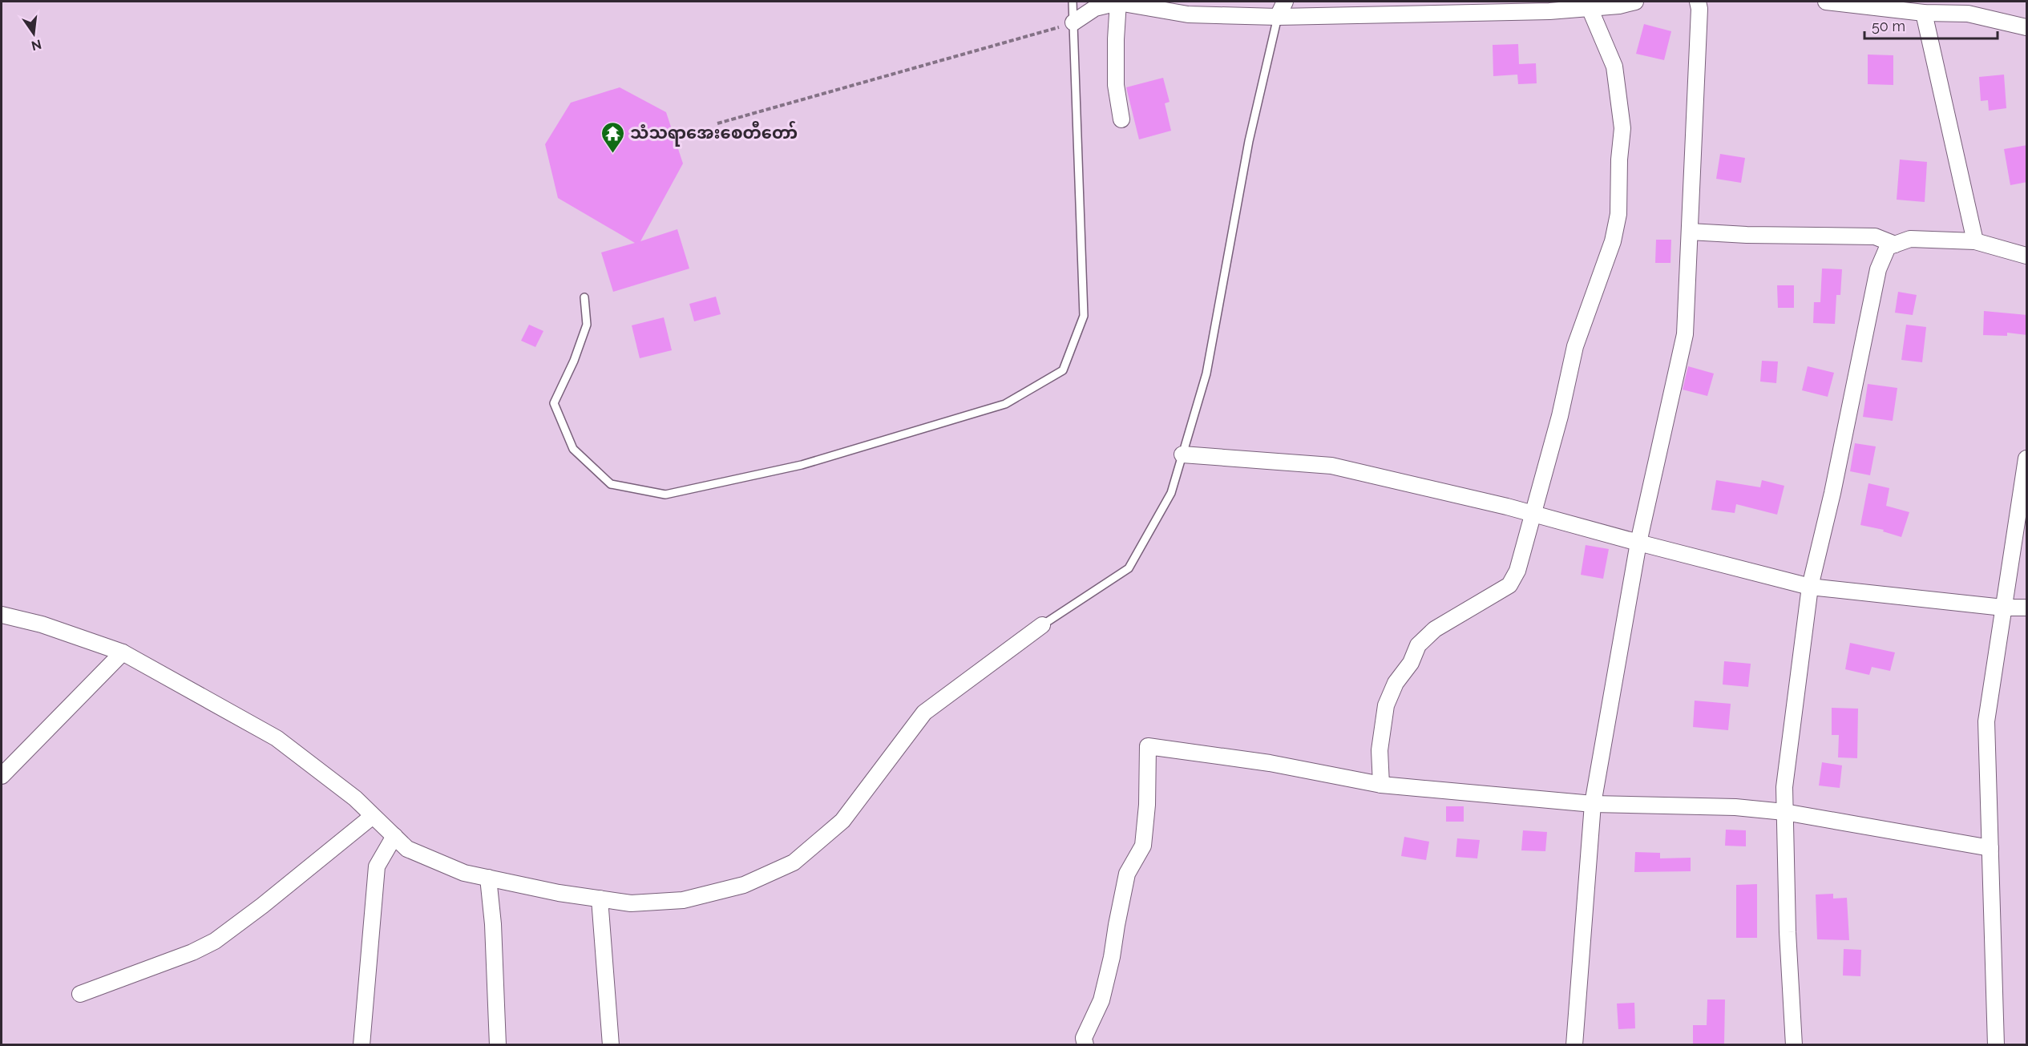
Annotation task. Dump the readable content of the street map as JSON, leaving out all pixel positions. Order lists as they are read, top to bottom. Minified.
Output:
{"places":{"temple":["သံသရာအေးစေတီတော်"]},"scale_bar":"50 m","north":"bottom"}
